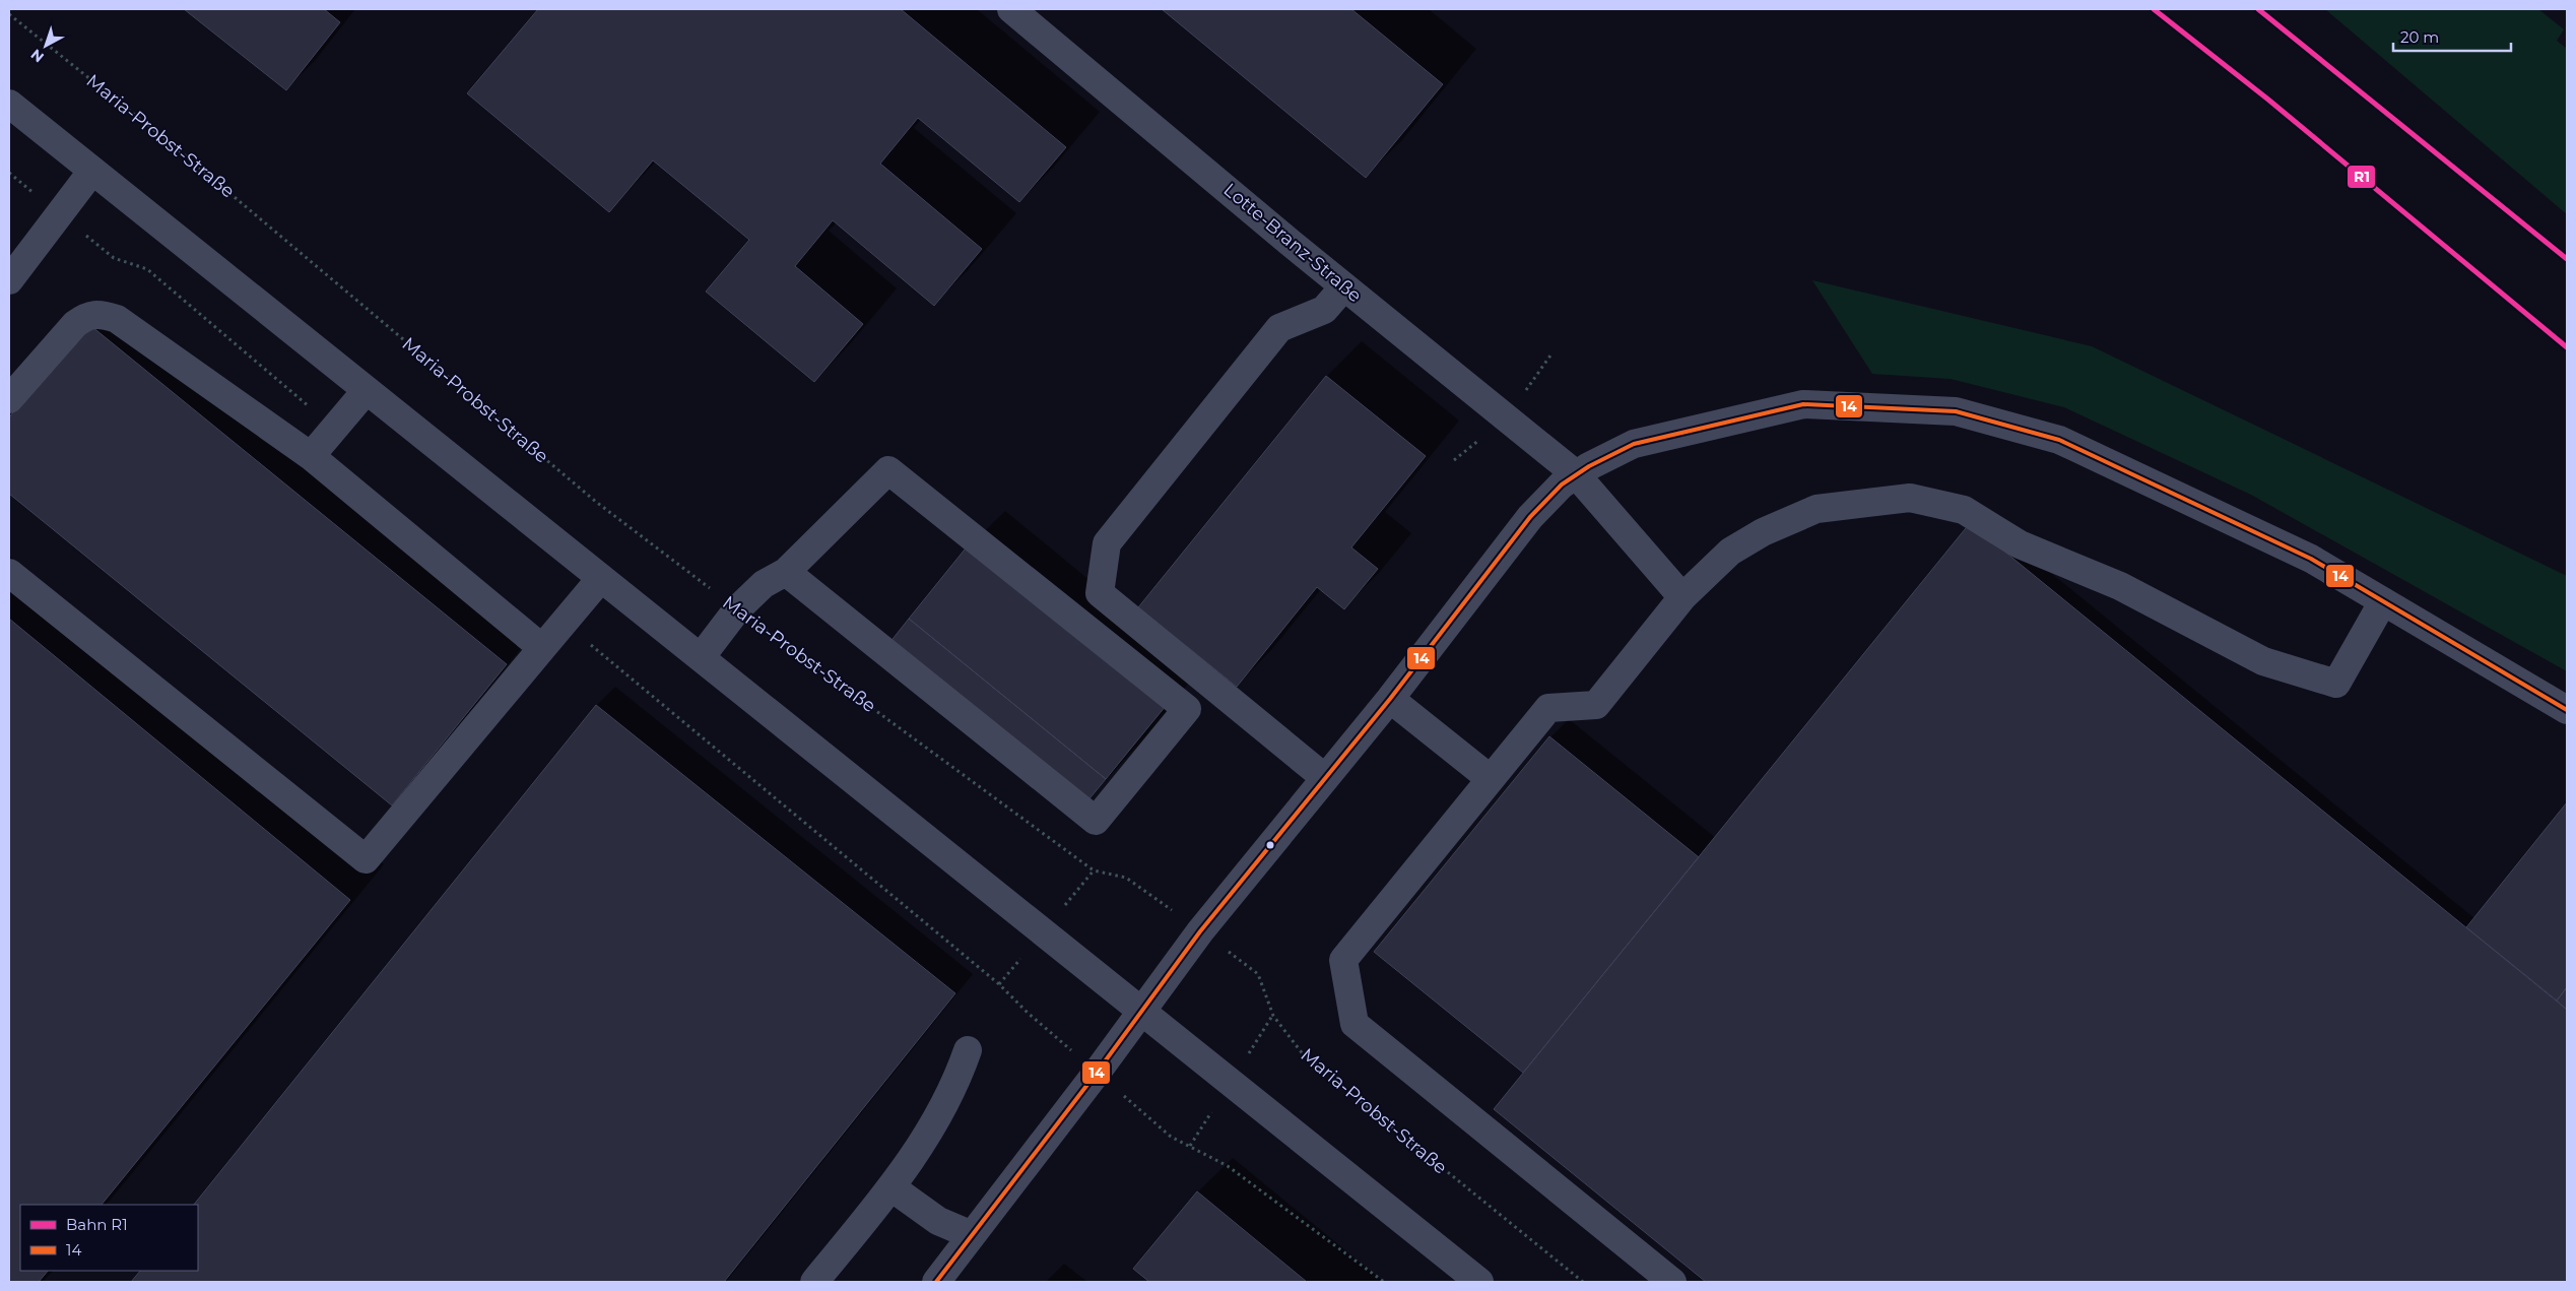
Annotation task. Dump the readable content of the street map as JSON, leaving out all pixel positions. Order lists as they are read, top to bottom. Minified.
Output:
{"streets":{"street":["Lotte-Branz-Straße"],"path":["Maria-Probst-Straße"]},"lines":["rail line R1","transit line 14"],"legend":["Bahn R1","14"],"scale_bar":"20 m","north":"bottom left"}
